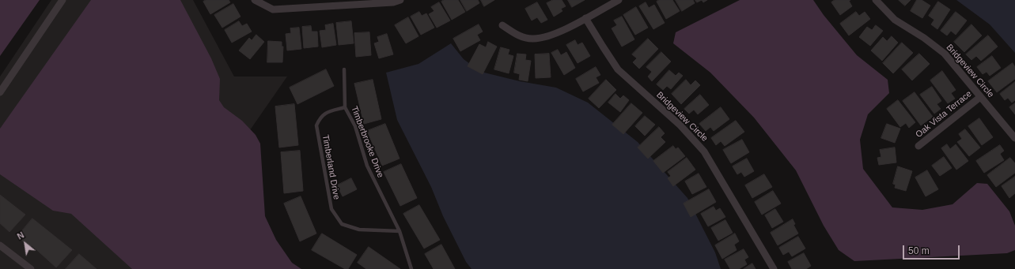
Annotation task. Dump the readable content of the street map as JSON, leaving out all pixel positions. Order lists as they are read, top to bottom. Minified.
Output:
{"streets":{"street":["Bridgeview Circle","Oak Vista Terrace"],"lane":["Timberbrooke Drive","Timberland Drive"]},"crossings":[["Bridgeview Circle","Oak Vista Terrace"],["Timberbrooke Drive","Timberland Drive"]],"scale_bar":"50 m","north":"top left"}
